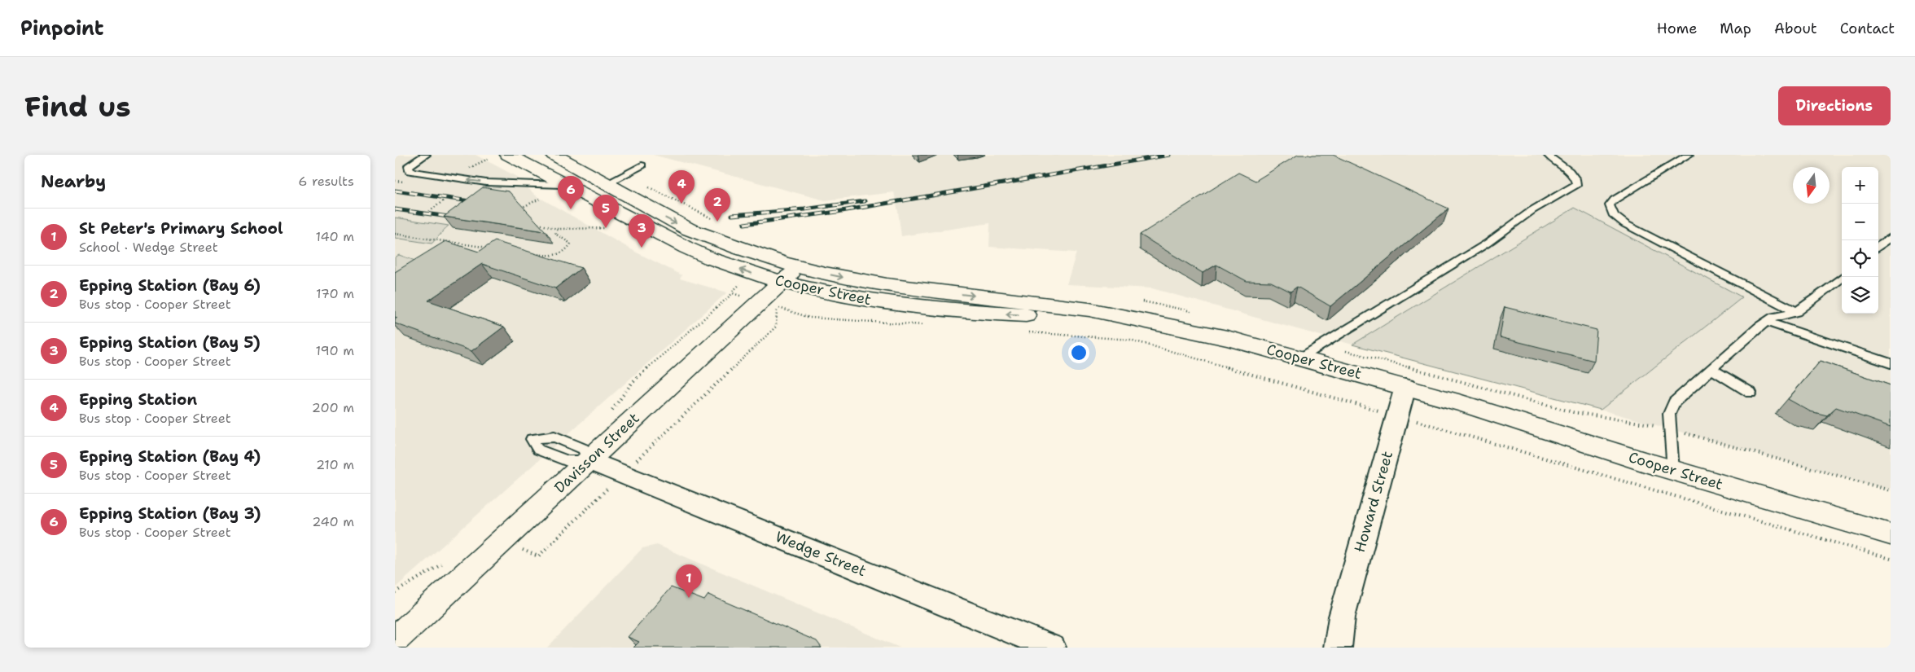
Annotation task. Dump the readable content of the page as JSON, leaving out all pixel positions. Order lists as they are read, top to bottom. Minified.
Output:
{"streets":{"main road":["Cooper Street","Davisson Street"],"street":["Howard Street","Wedge Street"]},"crossings":[["Cooper Street","Davisson Street"],["Cooper Street","Howard Street"],["Davisson Street","Wedge Street"]],"north":"bottom","page":{"header":"Pinpoint","nav":["Home","Map","About","Contact"],"buttons":"Directions","title":"Find us","heading":["Nearby","6 results"],"map_buttons":["+","−"],"pins":["4","6","2","5","3","1"],"list":[{"mark":"1","name":"St Peter's Primary School","note":"School · Wedge Street","value":"140 m"},{"mark":"2","name":"Epping Station (Bay 6)","note":"Bus stop · Cooper Street","value":"170 m"},{"mark":"3","name":"Epping Station (Bay 5)","note":"Bus stop · Cooper Street","value":"190 m"},{"mark":"4","name":"Epping Station","note":"Bus stop · Cooper Street","value":"200 m"},{"mark":"5","name":"Epping Station (Bay 4)","note":"Bus stop · Cooper Street","value":"210 m"},{"mark":"6","name":"Epping Station (Bay 3)","note":"Bus stop · Cooper Street","value":"240 m"}]}}
